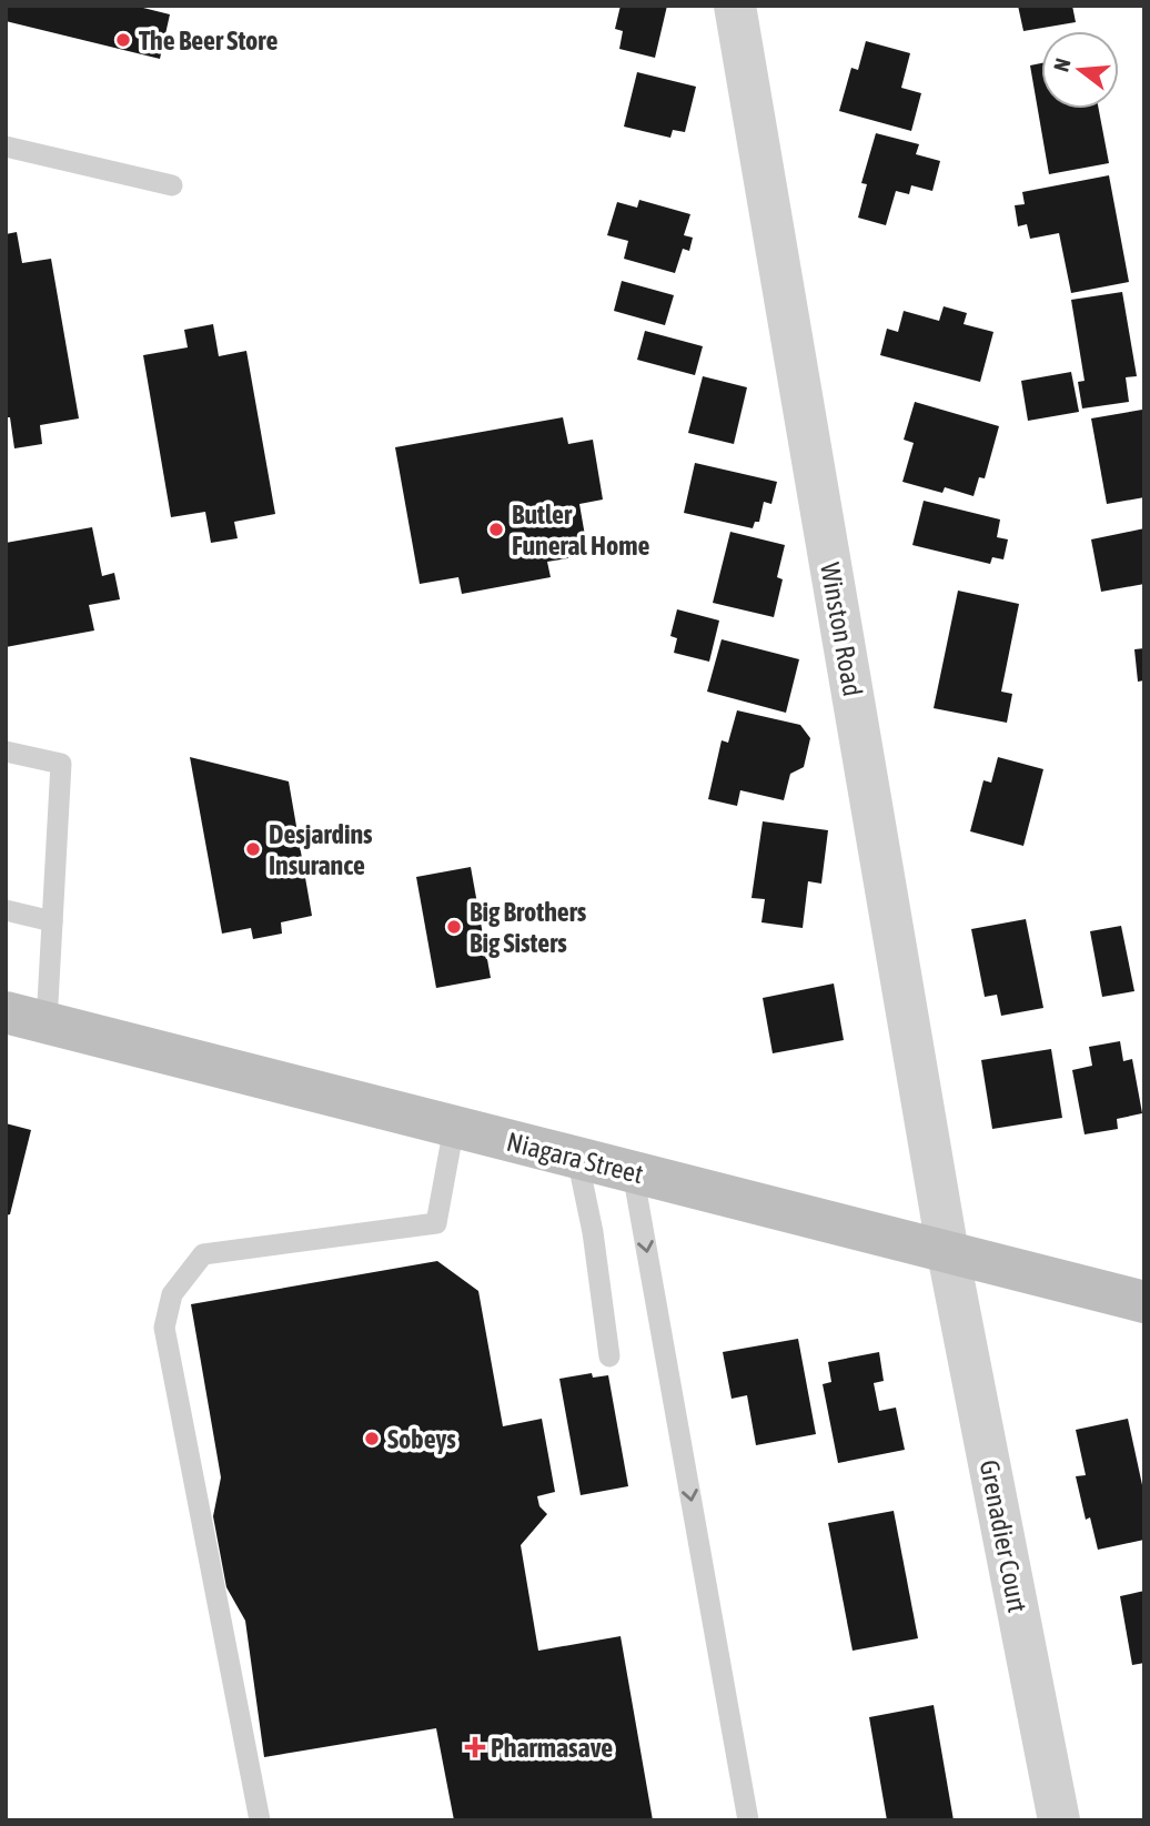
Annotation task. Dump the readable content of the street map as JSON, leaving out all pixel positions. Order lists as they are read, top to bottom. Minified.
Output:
{"streets":{"main road":["Niagara Street"],"street":["Winston Road","Grenadier Court"]},"crossings":[["Winston Road","Niagara Street"],["Winston Road","Grenadier Court"],["Niagara Street","Grenadier Court"]],"places":{"other":["The Beer Store","Butler Funeral Home","Desjardins Insurance","Big Brothers Big Sisters","Sobeys"],"health":["Pharmasave"]},"north":"left"}
